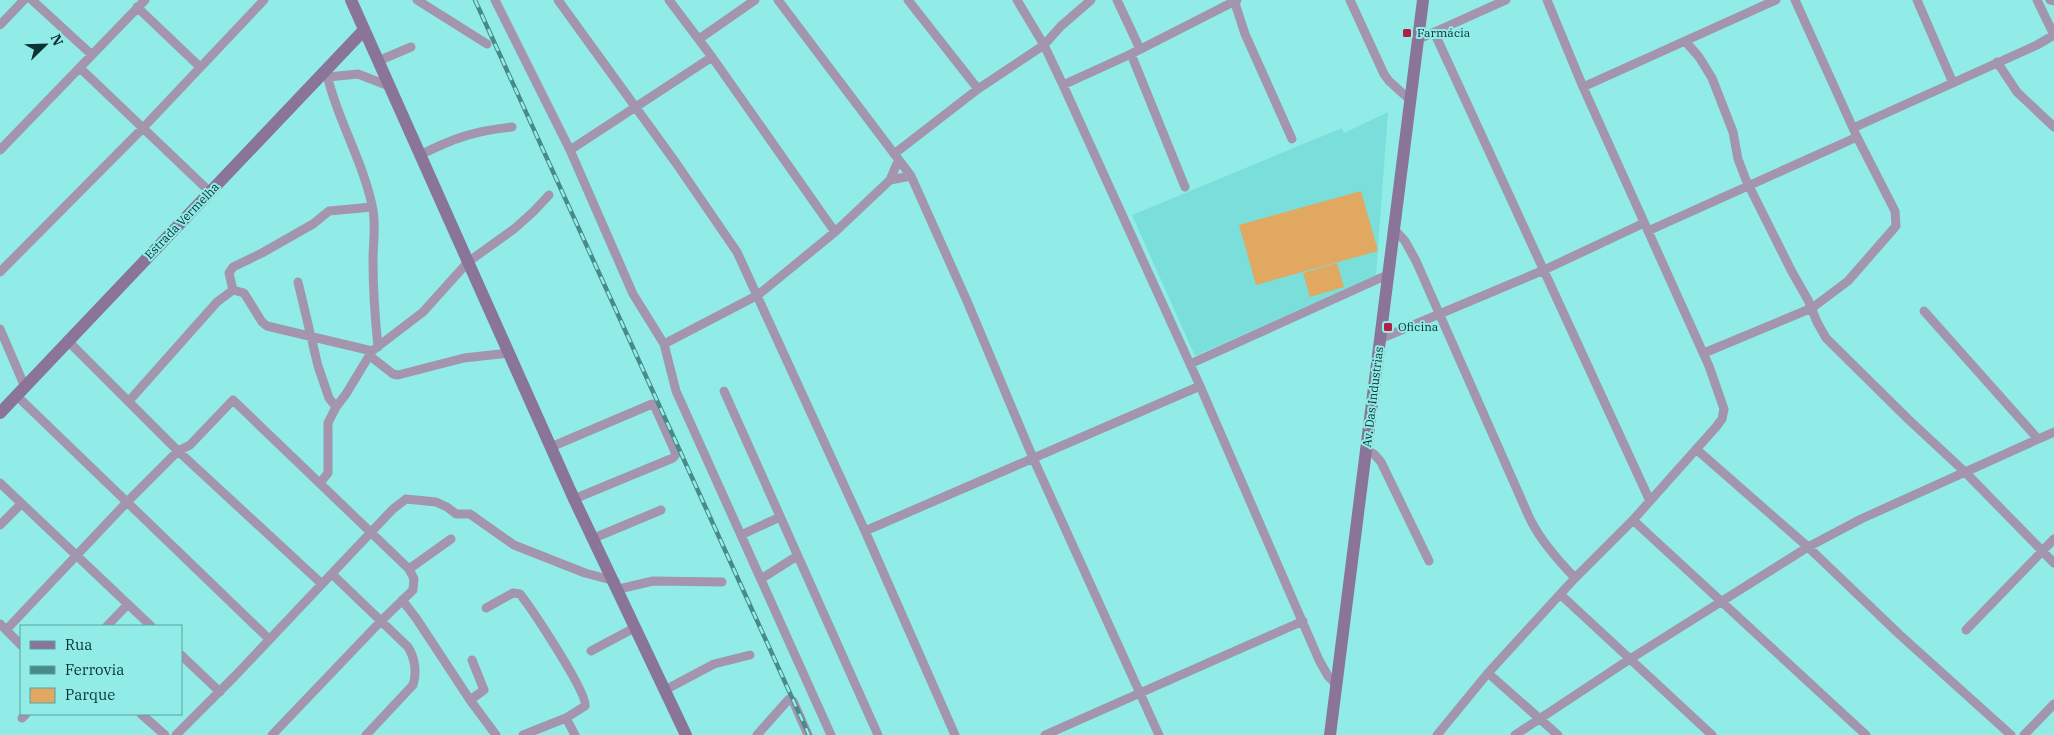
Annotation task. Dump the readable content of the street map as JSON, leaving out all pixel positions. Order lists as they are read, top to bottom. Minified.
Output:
{"streets":{"street":["Estrada Vermelha","Av. Das Industrias"]},"places":{"transit":["Farmácia","Oficina"]},"legend":["Rua","Ferrovia","Parque"],"north":"top right"}
